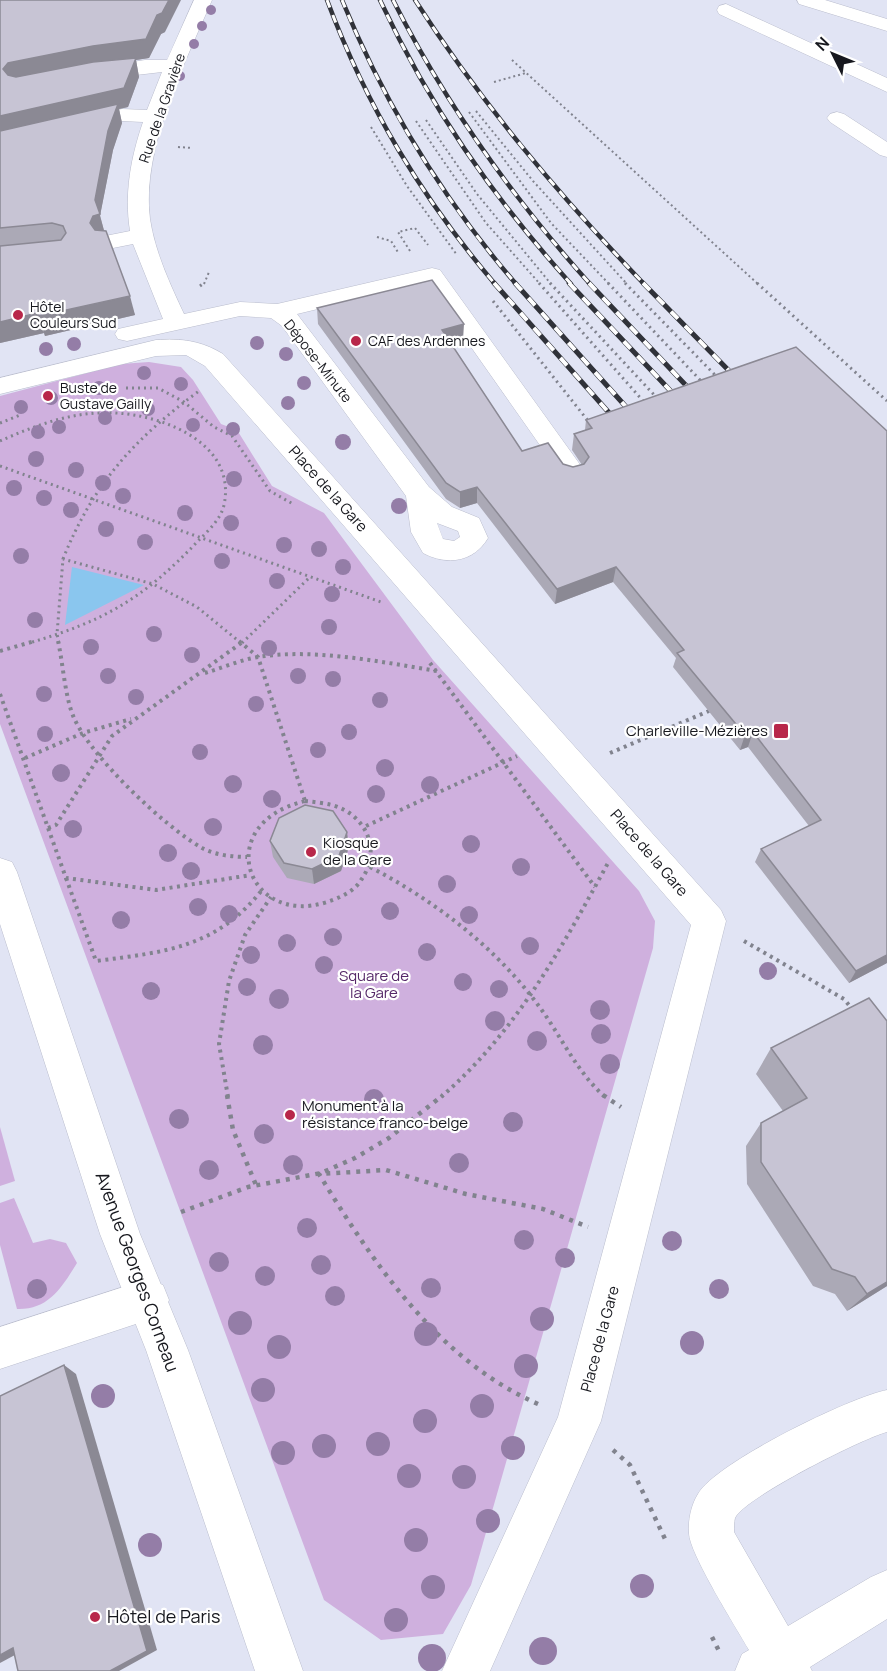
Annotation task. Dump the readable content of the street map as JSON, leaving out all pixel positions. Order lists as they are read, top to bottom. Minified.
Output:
{"streets":{"street":["Rue de la Gravière","Dépose-Minute","Place de la Gare","Avenue Georges Corneau"]},"parks":["Square de la Gare"],"places":{"other":["Hôtel Couleurs Sud","CAF des Ardennes","Buste de Gustave Gailly","Kiosque de la Gare","Monument à la résistance franco-belge","Hôtel de Paris"],"transit":["Charleville-Mézières"]},"north":"top left"}
